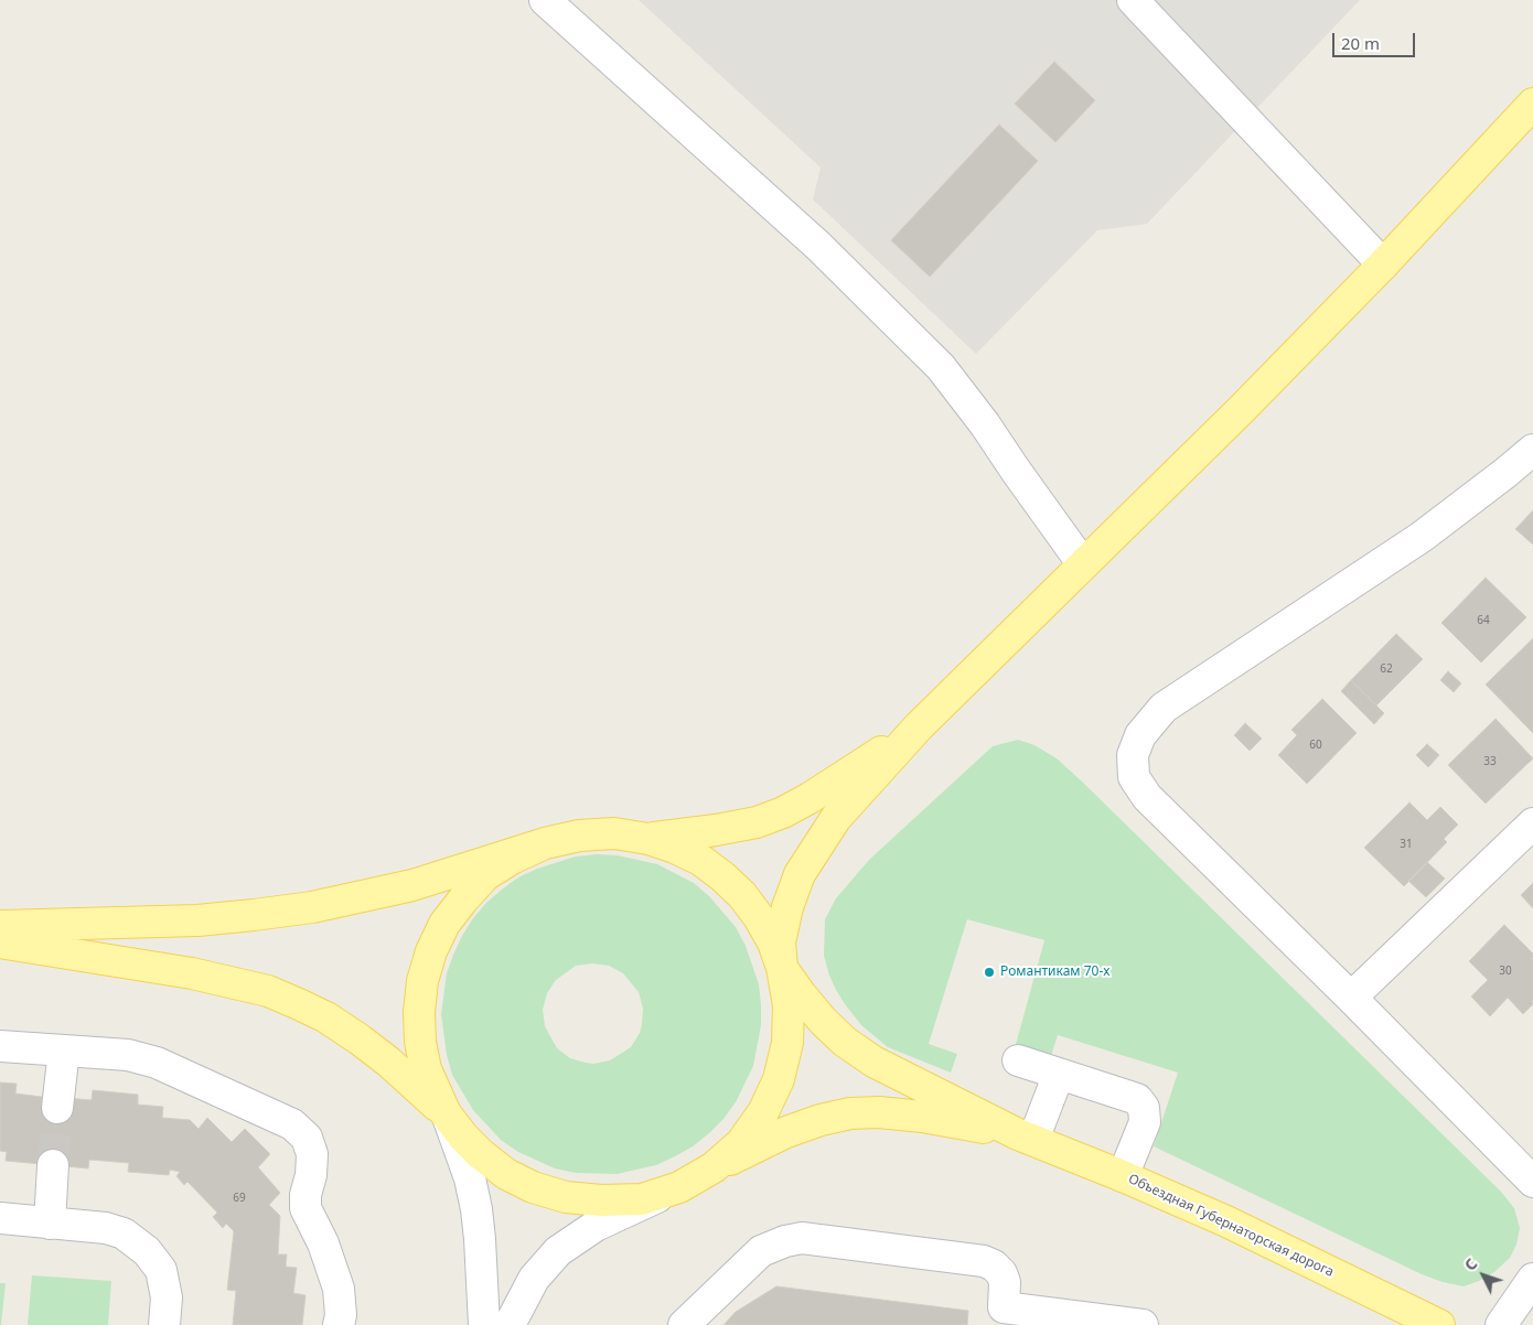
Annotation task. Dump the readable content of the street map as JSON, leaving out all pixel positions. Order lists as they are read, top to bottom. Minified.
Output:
{"streets":{"main road":["Объездная Губернаторская дорога"]},"places":["Романтикам 70-х"],"house_numbers":["64","62","60","33","31","30","69"],"scale_bar":"20 m","north":"top left"}
